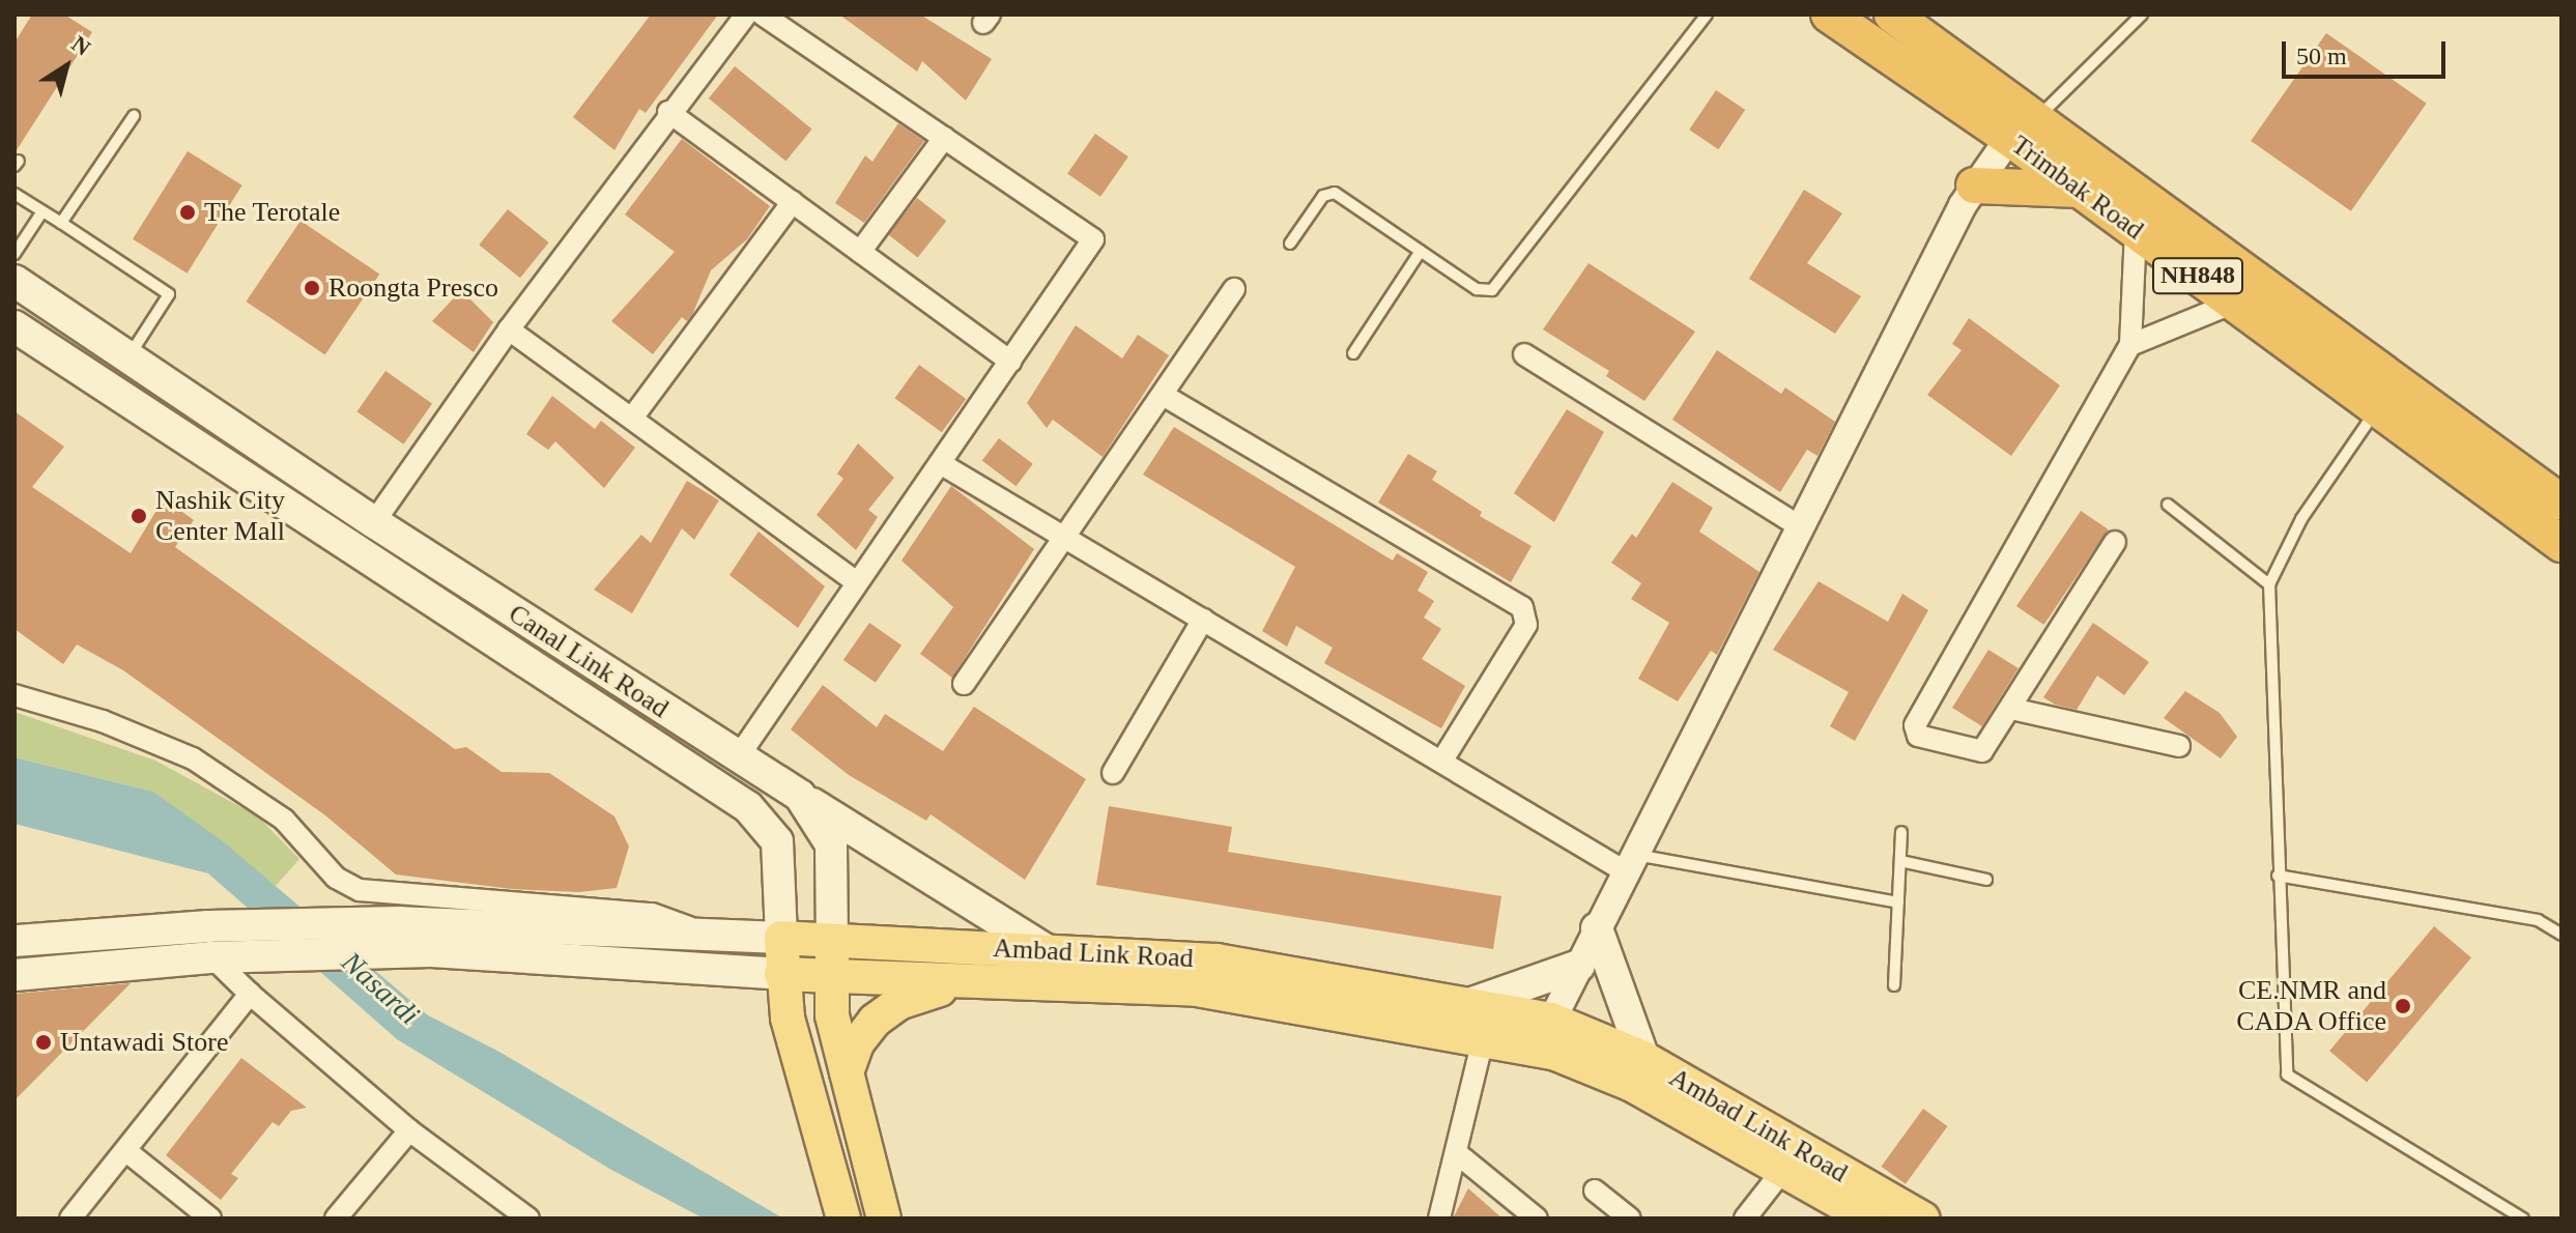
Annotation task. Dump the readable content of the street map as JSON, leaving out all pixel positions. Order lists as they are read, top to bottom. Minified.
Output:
{"streets":{"highway":["Trimbak Road","NH848"],"main road":["Canal Link Road","Ambad Link Road"]},"crossings":[["Canal Link Road","Ambad Link Road"]],"water":["Nasardi"],"places":["The Terotale","Roongta Presco","Nashik City Center Mall","CE.NMR and CADA Office","Untawadi Store"],"scale_bar":"50 m","north":"top right"}
